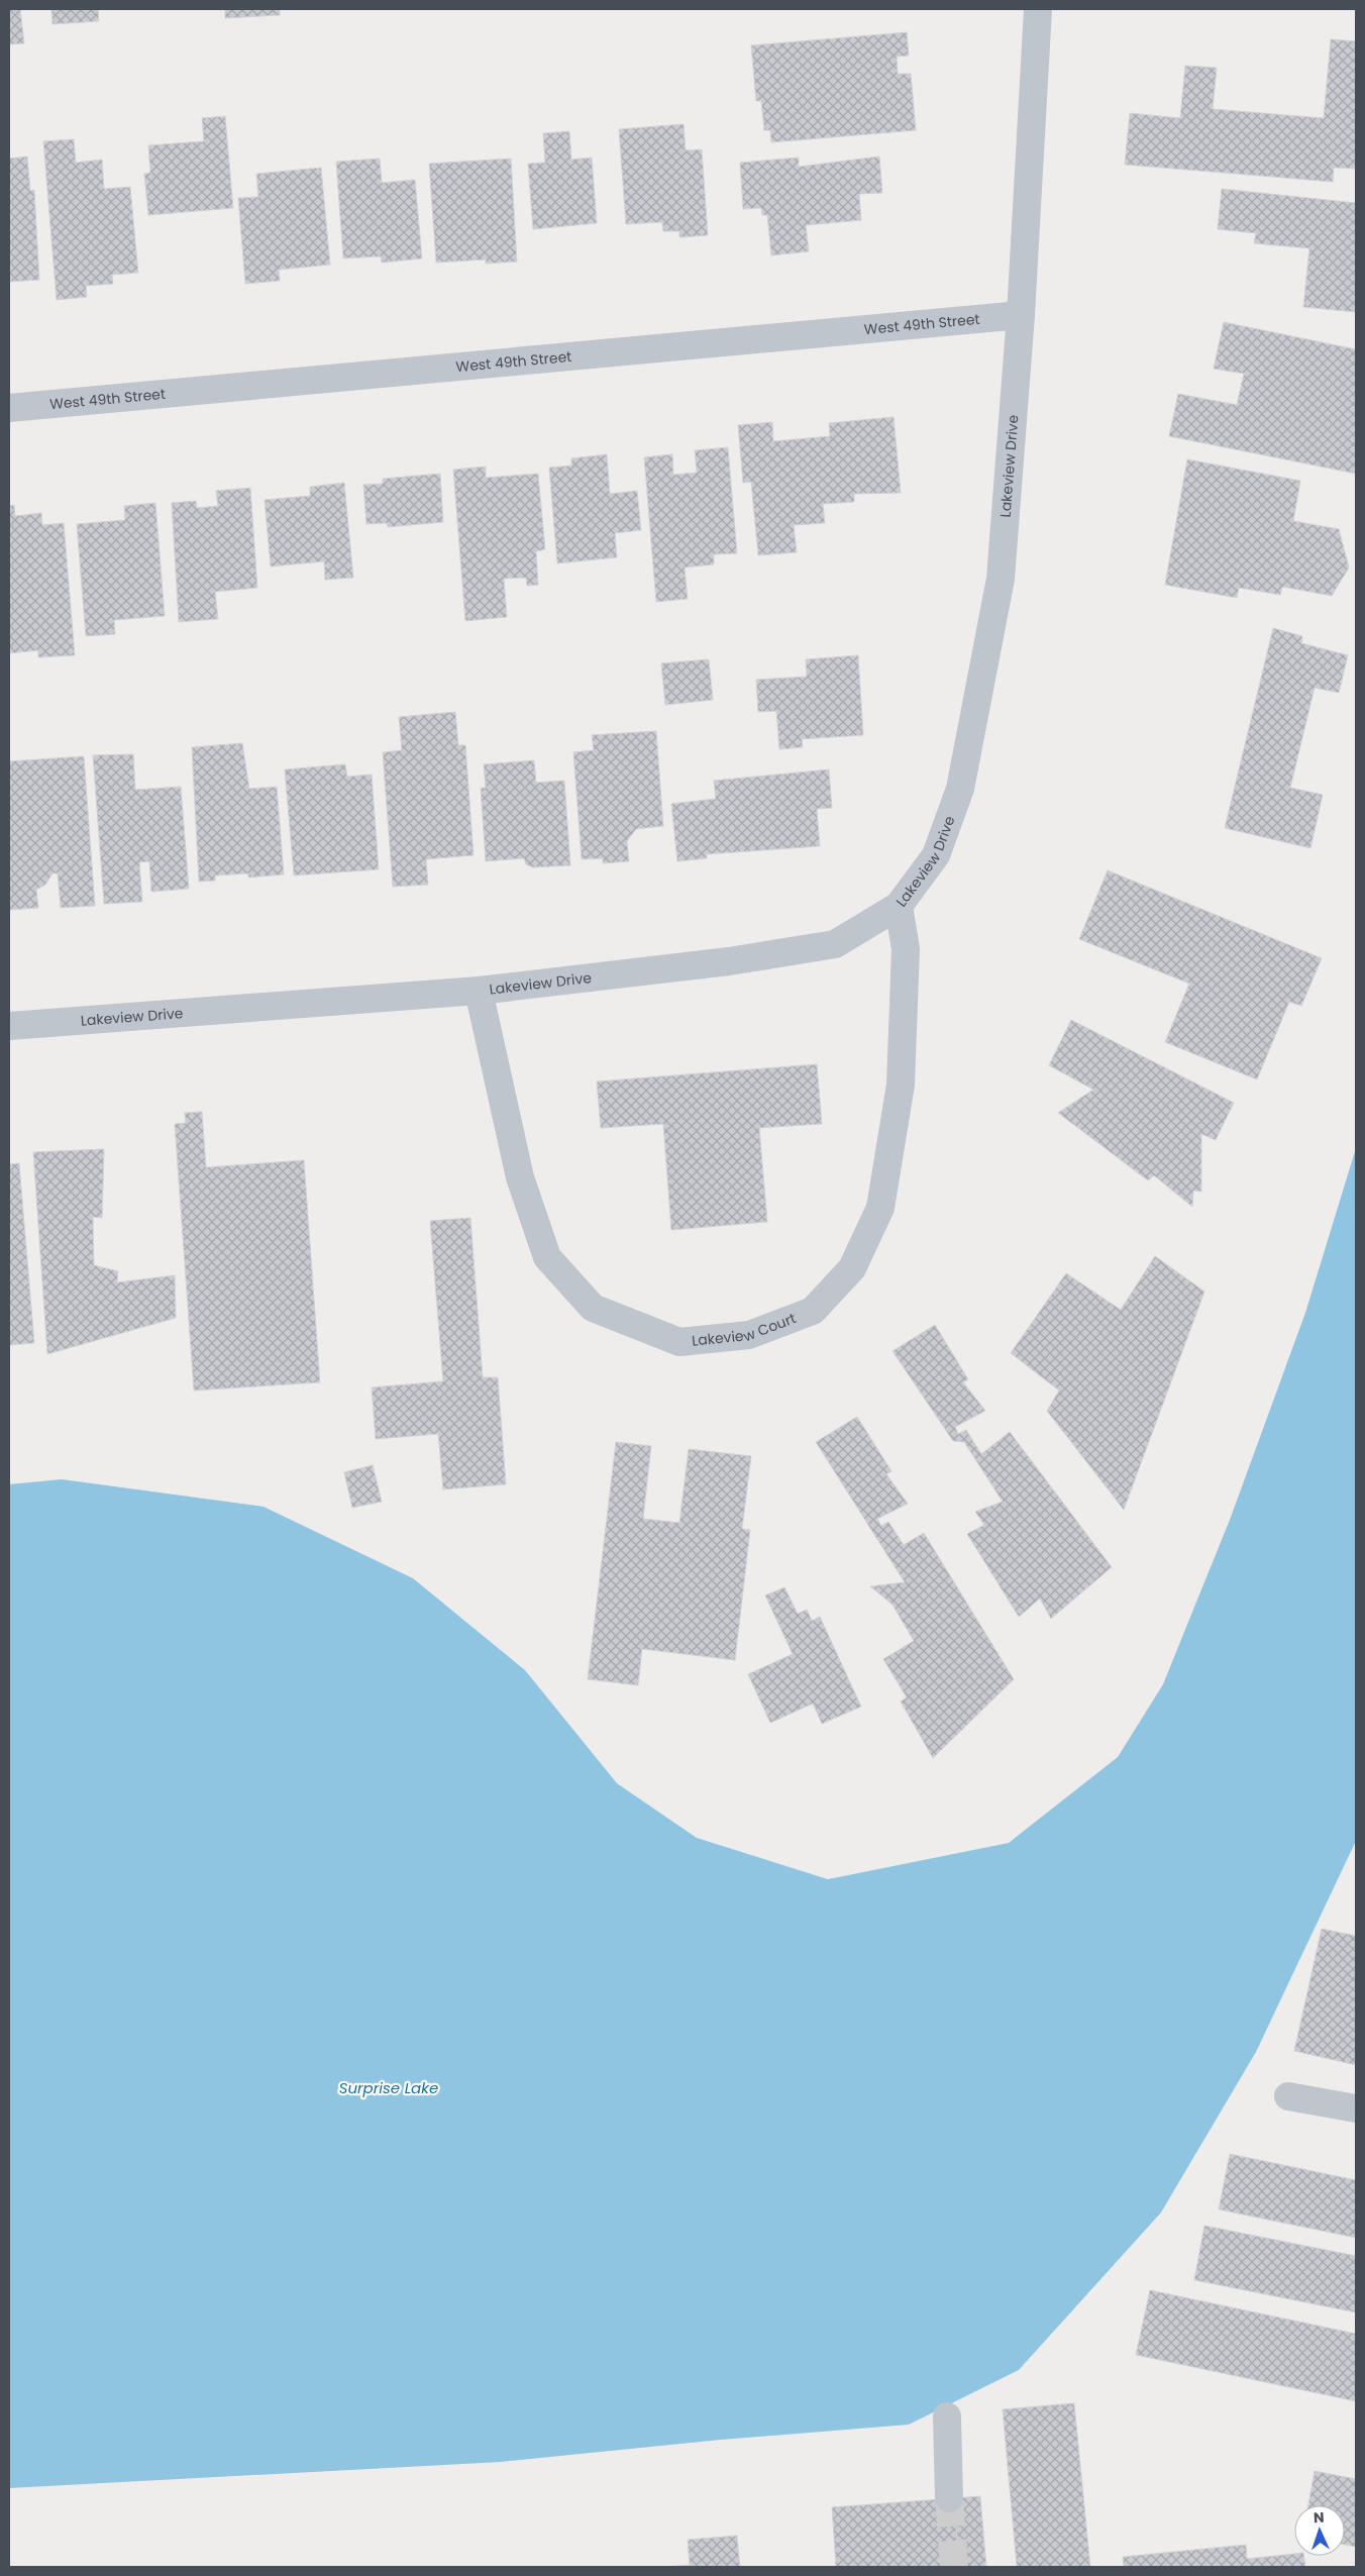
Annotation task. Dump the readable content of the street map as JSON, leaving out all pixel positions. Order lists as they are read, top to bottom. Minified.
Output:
{"streets":{"street":["West 49th Street","Lakeview Drive","Lakeview Court"]},"crossings":[["West 49th Street","Lakeview Drive"],["Lakeview Drive","Lakeview Court"]],"water":["Surprise Lake"],"north":"top"}
